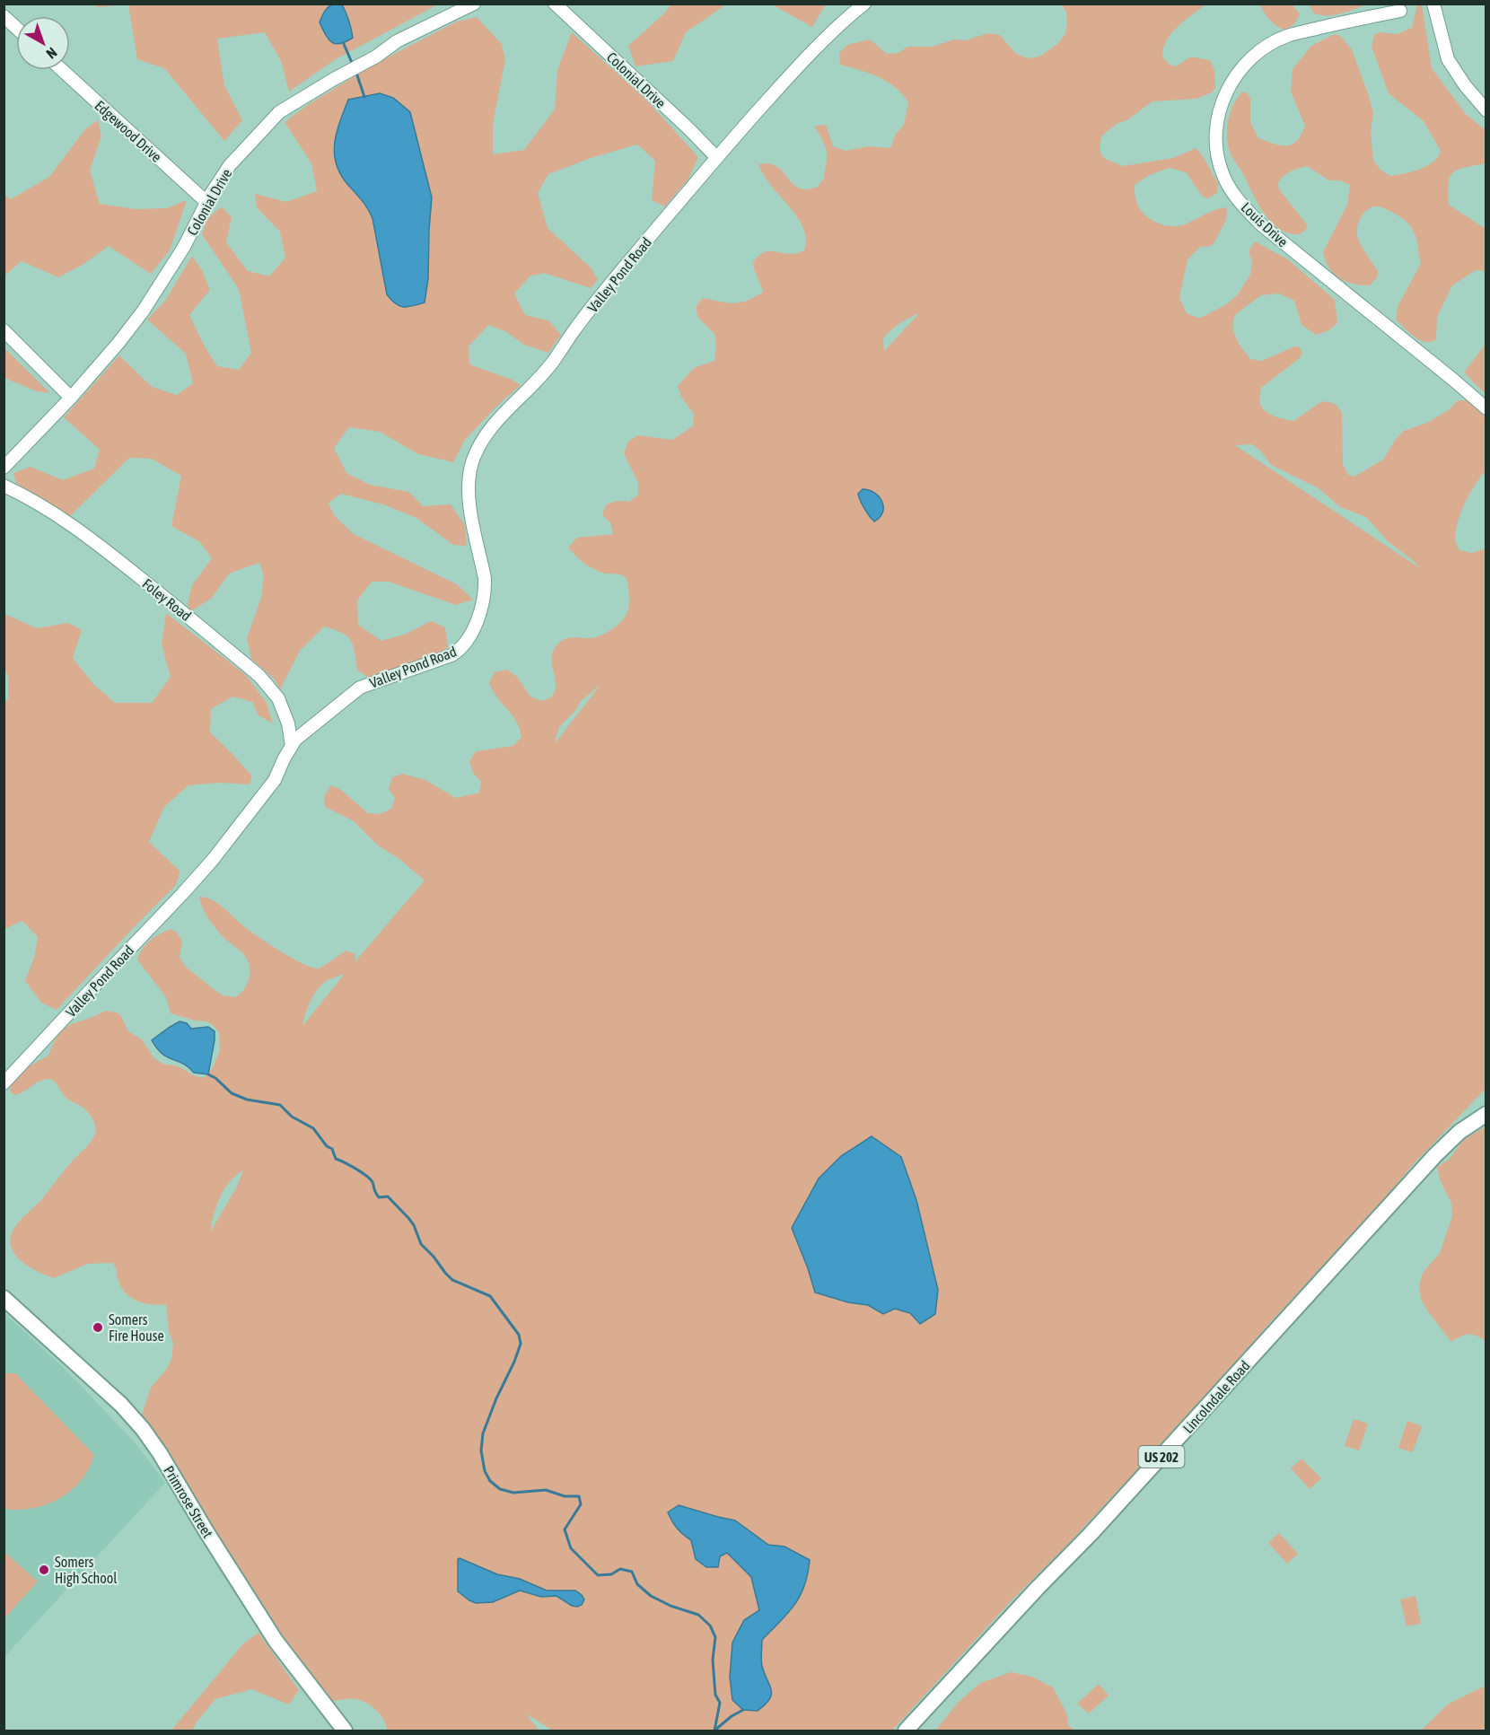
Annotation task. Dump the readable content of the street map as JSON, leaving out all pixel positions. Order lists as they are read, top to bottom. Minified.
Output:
{"streets":{"main road":["Lincolndale Road","US 202","Primrose Street"],"street":["Colonial Drive","Edgewood Drive","Louis Drive","Valley Pond Road","Foley Road"]},"crossings":[["Colonial Drive","Edgewood Drive"],["Colonial Drive","Valley Pond Road"],["Valley Pond Road","Foley Road"]],"places":["Somers Fire House","Somers High School"],"north":"bottom right"}
